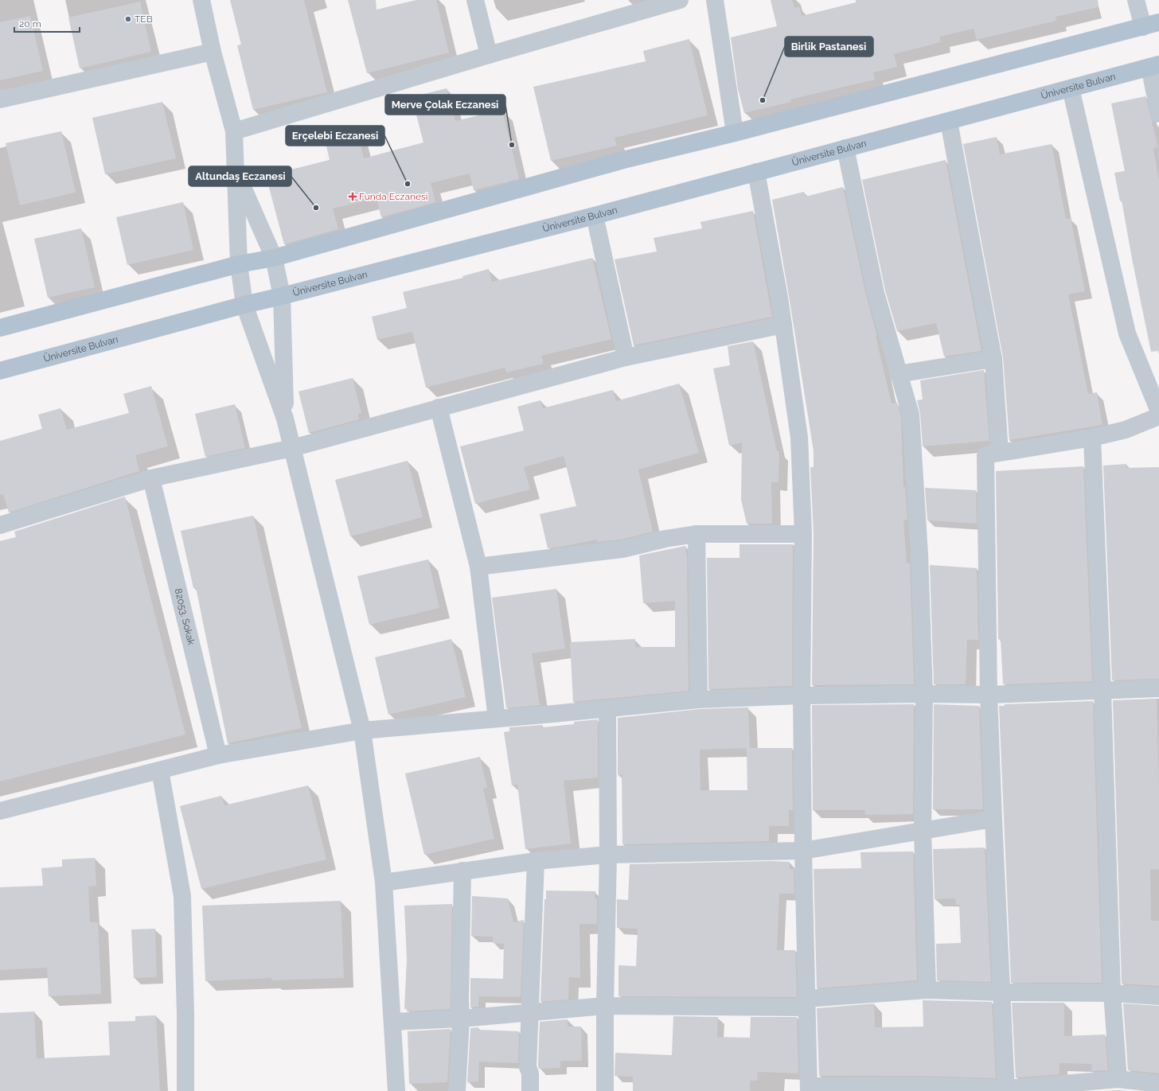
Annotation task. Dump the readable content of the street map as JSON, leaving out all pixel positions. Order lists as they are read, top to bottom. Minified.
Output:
{"streets":{"main road":["Üniversite Bulvarı"],"street":["82053. Sokak"]},"places":{"other":["TEB","Birlik Pastanesi","Merve Çolak Eczanesi","Erçelebi Eczanesi","Altundaş Eczanesi"],"health":["Funda Eczanesi"]},"scale_bar":"20 m"}
